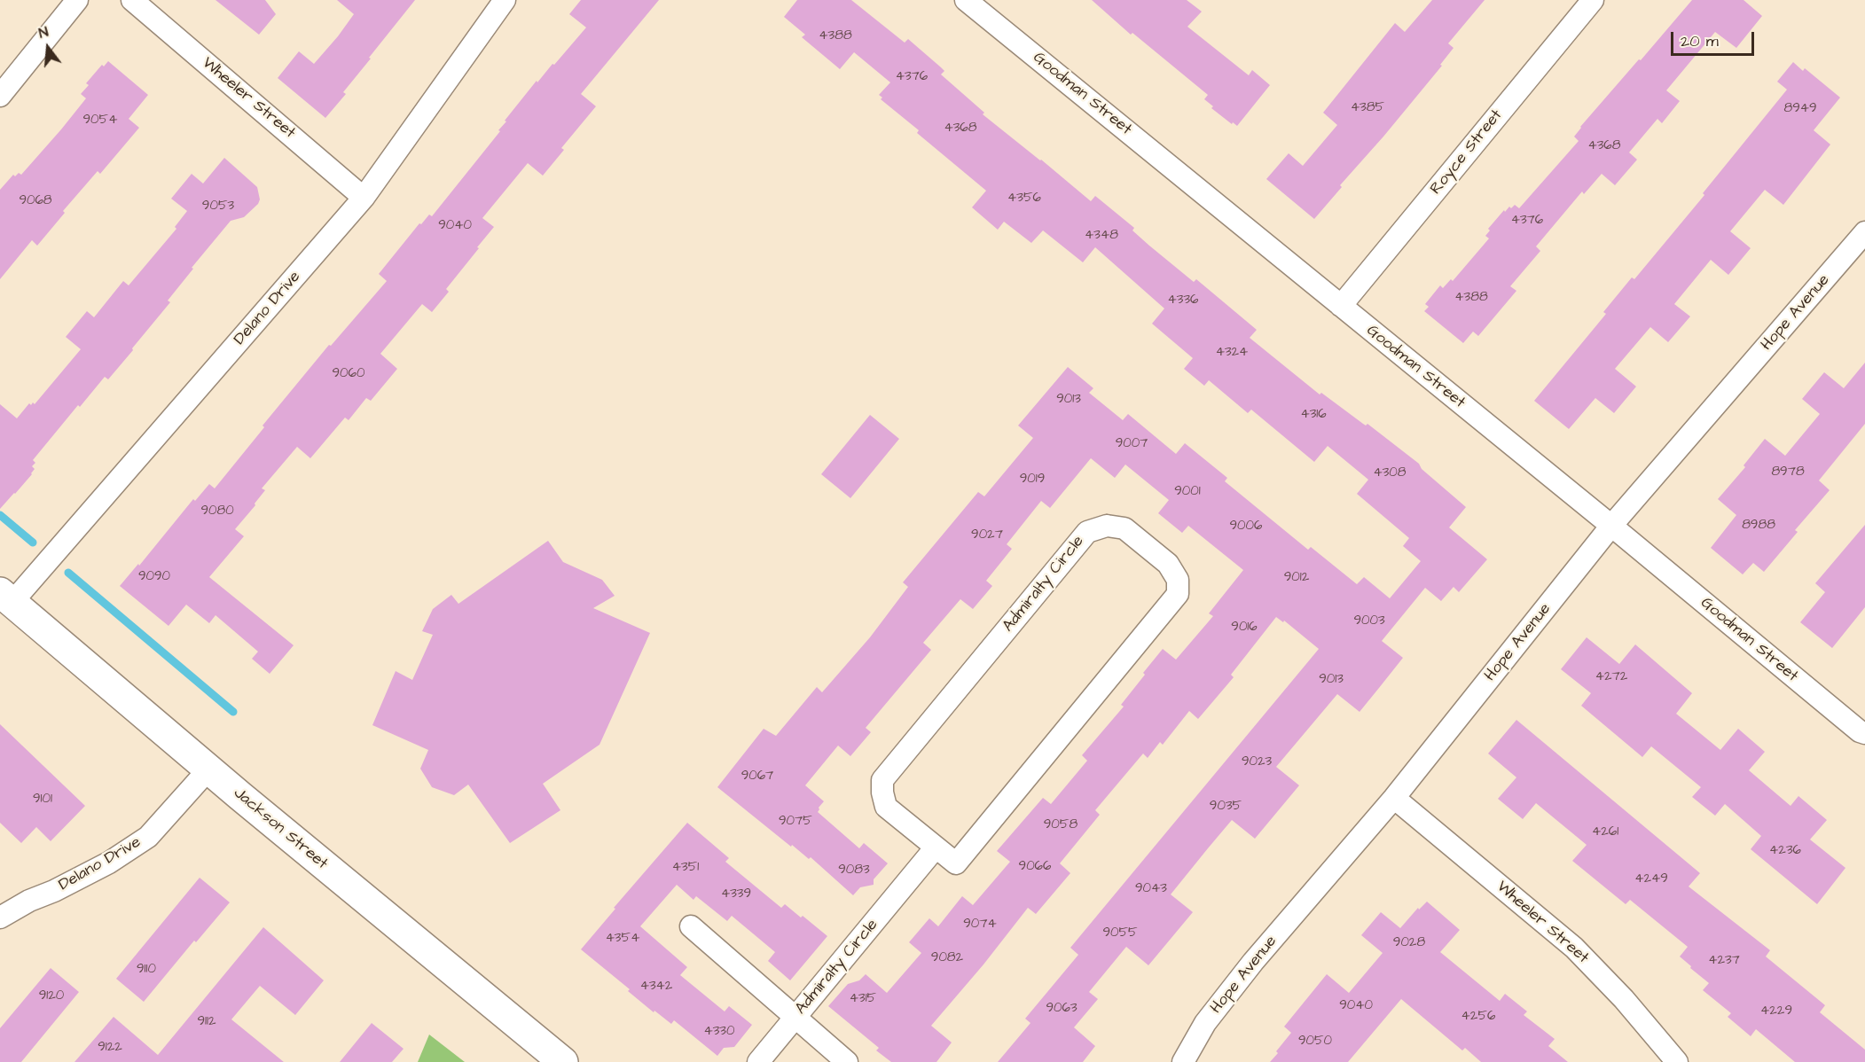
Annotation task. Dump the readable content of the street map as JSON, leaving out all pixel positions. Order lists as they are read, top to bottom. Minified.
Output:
{"streets":{"main road":["Jackson Street"],"street":["Goodman Street","Wheeler Street","Royce Street","Delano Drive","Hope Avenue","Admiralty Circle"]},"crossings":[["Goodman Street","Royce Street"],["Goodman Street","Hope Avenue"],["Wheeler Street","Delano Drive"],["Wheeler Street","Hope Avenue"],["Delano Drive","Jackson Street"]],"house_numbers":["4388","4376","4385","8949","9054","4368","4368","4356","9068","9053","4376","9040","4348","4388","4336","4324","9060","9013","4316","9007","8978","4308","9019","9001","9080","8988","9006","9027","9090","9012","9003","9016","4272","9013","9023","9067","9101","9035","9075","9058","4261","4236","9066","4351","9083","4249","9043","4339","9074","9055","4354","9028","9082","4237","9110","4342","9120","4315","9040","9063","4229","4256","9112","4330","9050","9122"],"scale_bar":"20 m","north":"top"}
